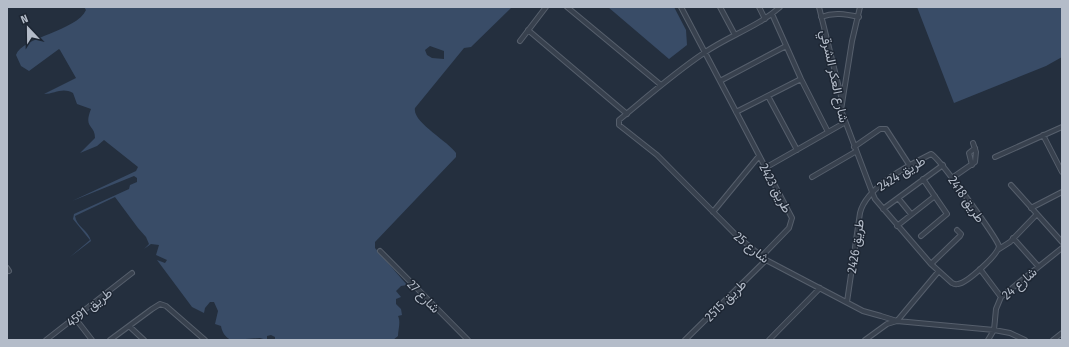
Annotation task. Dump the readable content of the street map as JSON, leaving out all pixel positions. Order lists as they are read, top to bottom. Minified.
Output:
{"streets":{"street":["شارع العكر الشرقي","طريق 2424","طريق 2423","طريق 2418","طريق 2426","شارع 25","شارع 24","شارع 27","طريق 2515","طريق 4591"]},"crossings":[["شارع العكر الشرقي","طريق 2424"],["شارع العكر الشرقي","طريق 2426"],["طريق 2424","طريق 2418"],["طريق 2424","طريق 2426"],["طريق 2423","شارع 25"],["طريق 2426","شارع 25"],["شارع 25","شارع 24"],["شارع 25","طريق 2515"]],"north":"top"}
